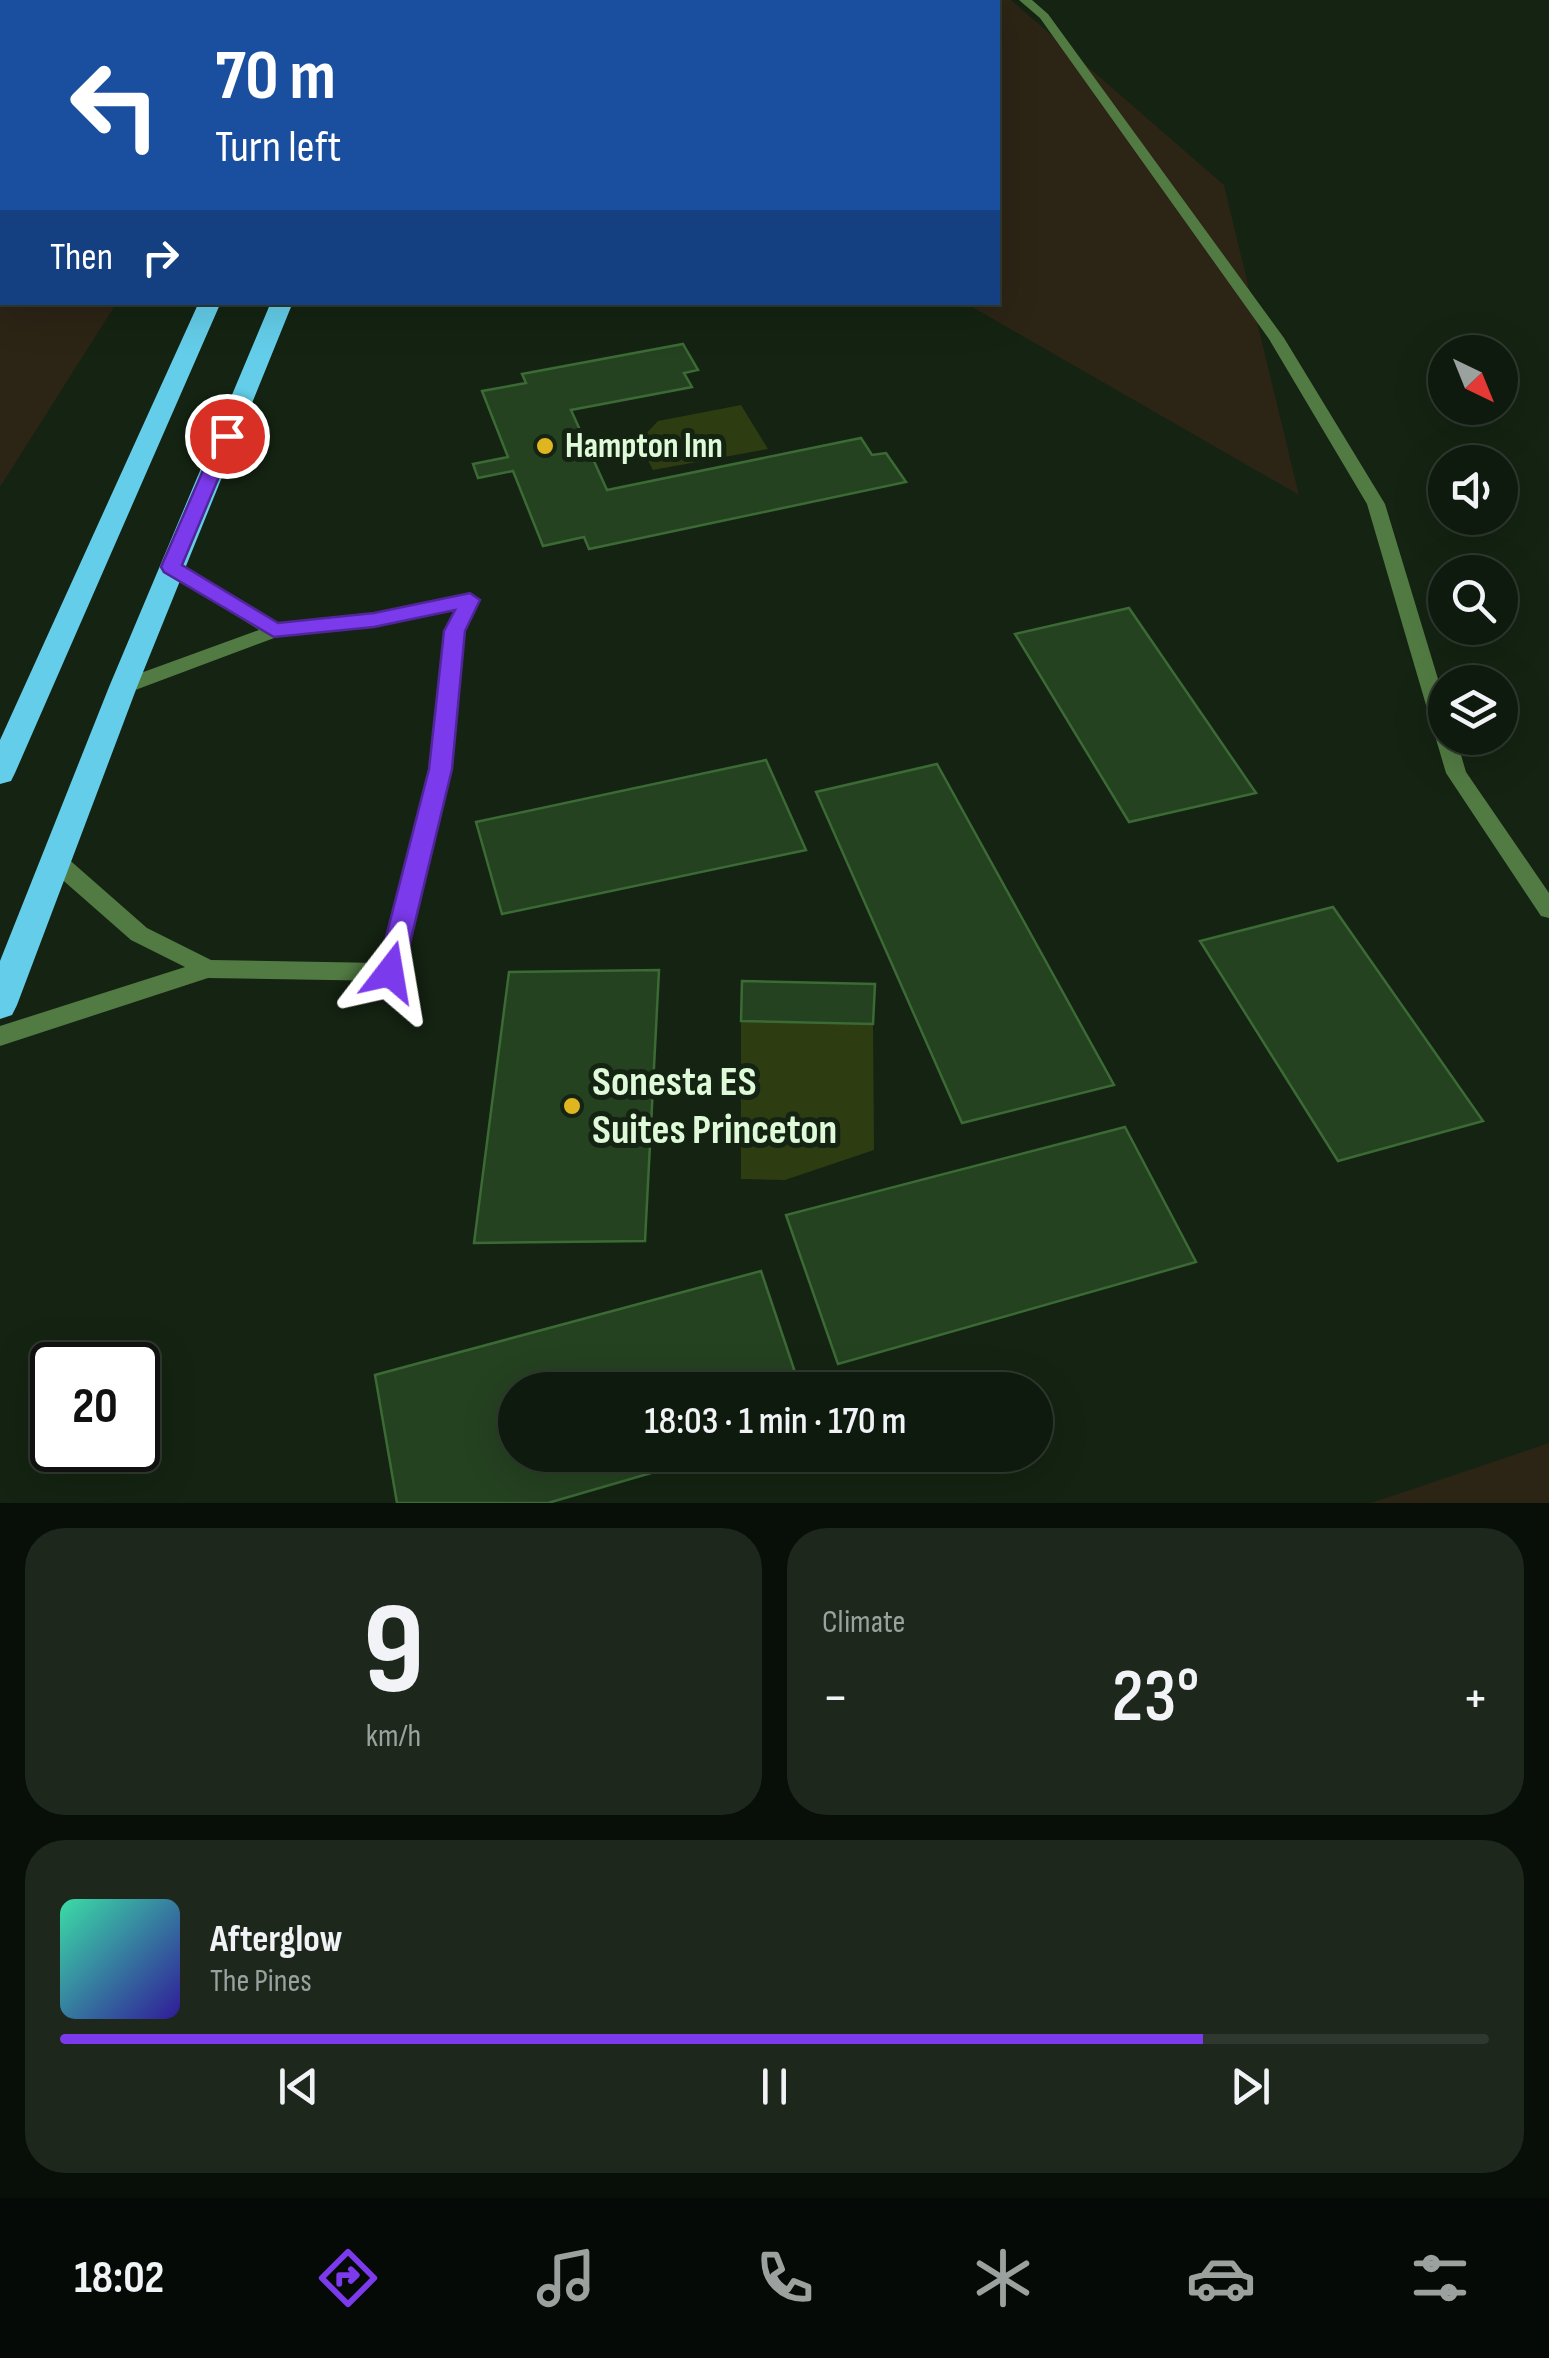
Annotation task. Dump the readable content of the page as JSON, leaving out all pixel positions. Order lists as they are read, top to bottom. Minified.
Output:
{"places":["Hampton Inn","Sonesta ES Suites Princeton"],"north":"bottom right","page":{"turn":["70 m","Turn left"],"then":"Then","limit":"20","trip":"18:03 · 1 min · 170 m","tile":[["9","km/h"],"Climate"],"heat":["−","23°","+"],"song":["Afterglow","The Pines"],"tabs":"18:02"}}
